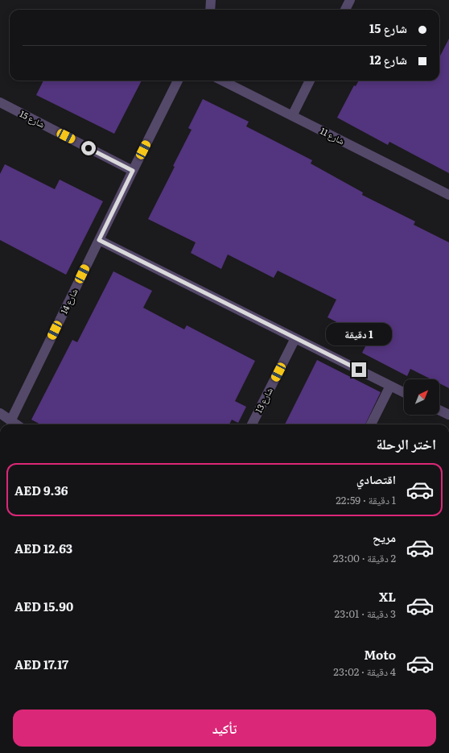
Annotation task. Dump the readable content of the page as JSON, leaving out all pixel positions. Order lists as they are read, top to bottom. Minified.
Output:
{"streets":{"street":["شارع 15","شارع 11","شارع 14","شارع 13"]},"crossings":[["شارع 15","شارع 14"]],"north":"top right","page":{"banner":["شارع 15","شارع 12"],"bubble":"1 دقيقة","heading":"اختر الرحلة","list":[{"name":"اقتصادي","note":"1 دقيقة · 22:59","value":"AED 9.36"},{"name":"مريح","note":"2 دقيقة · 23:00","value":"AED 12.63"},{"name":"XL","note":"3 دقيقة · 23:01","value":"AED 15.90"},{"name":"Moto","note":"4 دقيقة · 23:02","value":"AED 17.17"}],"buttons":"تأكيد"}}
